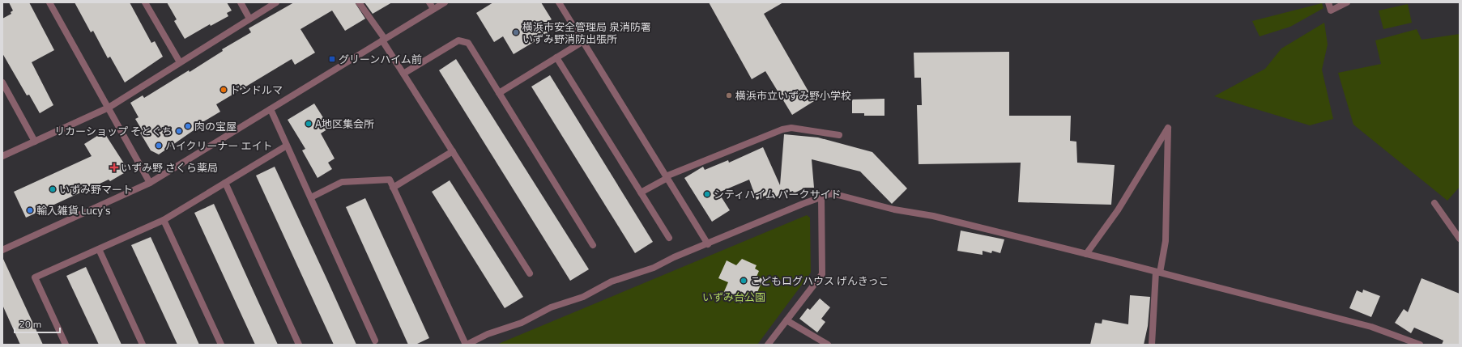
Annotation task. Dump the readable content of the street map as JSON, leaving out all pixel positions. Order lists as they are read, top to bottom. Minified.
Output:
{"parks":["いずみ台公園"],"places":{"other":["横浜市安全管理局 泉消防署 いずみ野消防出張所","ドンドルマ","横浜市立いずみ野小学校","A地区集会所","肉の宝屋","リカーショップ そとぐち","ハイクリーナー エイト","いずみ野マート","シティハイム パークサイド","輸入雑貨 Lucy's","こどもログハウス げんきっこ"],"transit":["グリーンハイム前"],"health":["いずみ野 さくら薬局"]},"scale_bar":"20 m"}
